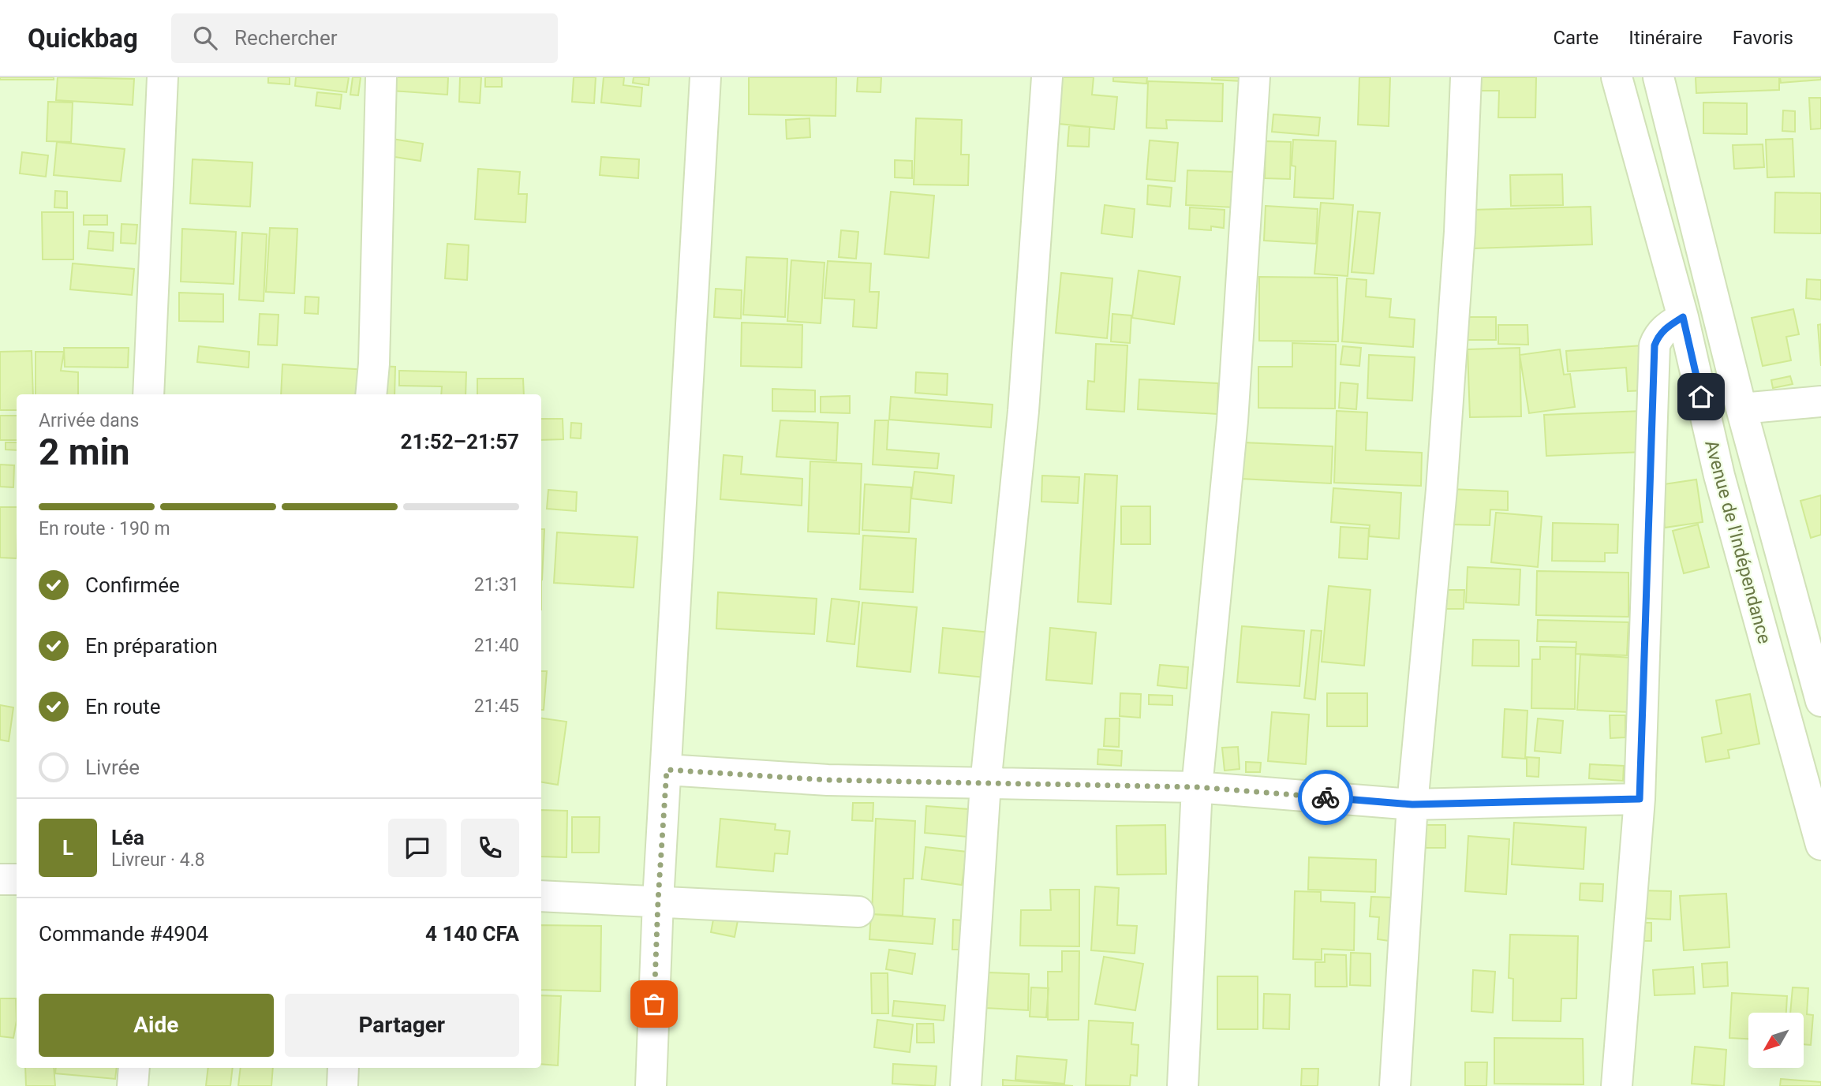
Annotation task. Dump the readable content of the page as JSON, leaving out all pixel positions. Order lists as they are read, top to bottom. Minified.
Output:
{"streets":{"street":["Avenue de l'Indépendance"]},"north":"bottom left","page":{"header":"Quickbag","search":"Rechercher","nav":["Carte","Itinéraire","Favoris"],"heading":["2 min","Arrivée dans","21:52–21:57"],"panel":["Léa","Livreur · 4.8","Commande #4904","4 140 CFA"],"bar":"En route · 190 m","list":[["Confirmée","21:31"],["En préparation","21:40"],["En route","21:45"],"Livrée"],"round":"L","buttons":["Aide","Partager"]}}
